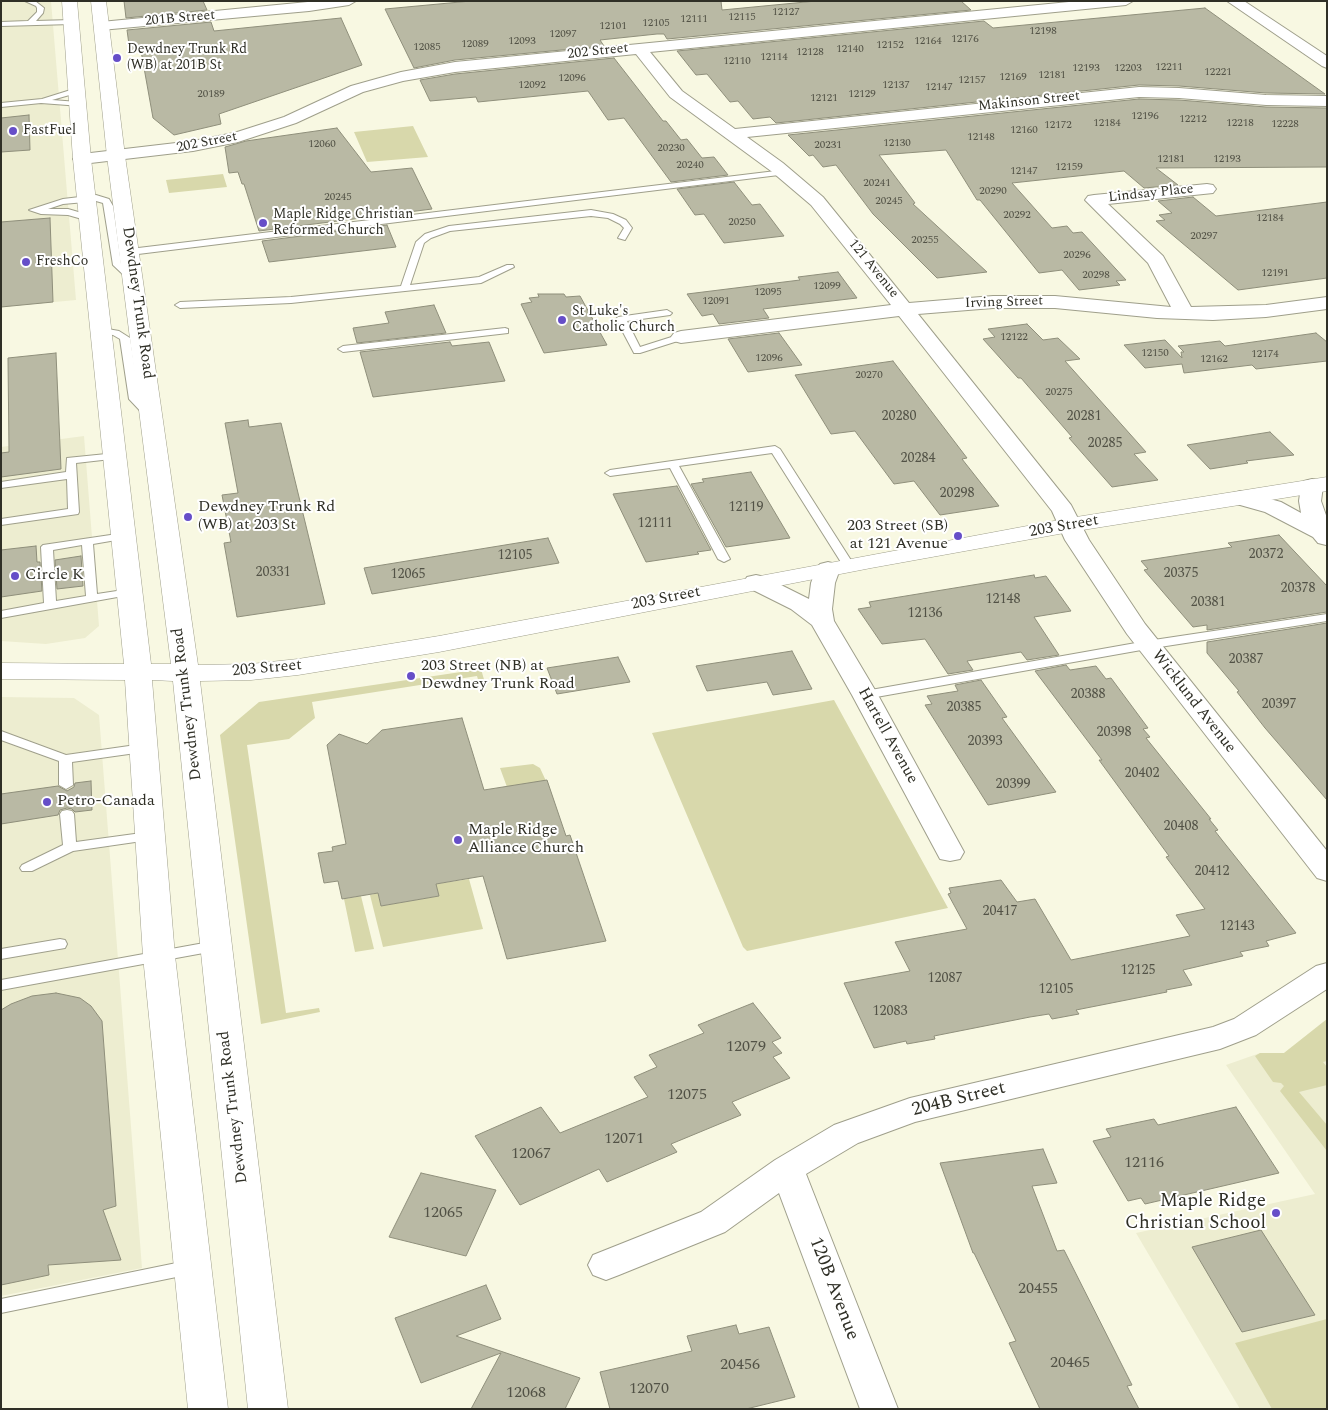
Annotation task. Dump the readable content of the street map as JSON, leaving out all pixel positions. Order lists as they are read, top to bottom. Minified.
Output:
{"streets":{"main road":["Dewdney Trunk Road","203 Street"],"street":["201B Street","202 Street","Makinson Street","Lindsay Place","121 Avenue","Irving Street","Wicklund Avenue","Hartell Avenue","204B Street","120B Avenue"]},"crossings":[["201B Street","Dewdney Trunk Road"],["202 Street","121 Avenue"],["202 Street","Dewdney Trunk Road"],["Makinson Street","121 Avenue"],["Lindsay Place","Irving Street"],["121 Avenue","Irving Street"],["121 Avenue","203 Street"],["121 Avenue","Wicklund Avenue"],["Dewdney Trunk Road","203 Street"],["203 Street","Wicklund Avenue"],["203 Street","Hartell Avenue"],["204B Street","120B Avenue"]],"places":["Dewdney Trunk Rd (WB) at 201B St","FastFuel","Maple Ridge Christian Reformed Church","FreshCo","St Luke's Catholic Church","Dewdney Trunk Rd (WB) at 203 St","203 Street (SB) at 121 Avenue","Circle K","203 Street (NB) at Dewdney Trunk Road","Petro-Canada","Maple Ridge Alliance Church","Maple Ridge Christian School"],"house_numbers":["12127","12115","12111","12105","12101","12198","12097","12176","12093","12164","12089","12152","12085","12140","12128","12114","12110","12211","12193","12203","12221","12181","12169","12096","12157","12092","12137","12147","20189","12129","12121","12196","12212","12184","12218","12228","12172","12160","12148","12130","12060","20231","20230","12181","12193","20240","12159","12147","20241","20290","20245","20245","20292","12184","20250","20297","20255","20296","12191","20298","12099","12095","12091","12122","12150","12174","12096","12162","20270","20275","20280","20281","20285","20284","20298","12119","12111","20372","12105","20331","20375","12065","20378","12148","20381","12136","20387","20388","20397","20385","20398","20393","20402","20399","20408","20412","20417","12143","12125","12087","12105","12083","12079","12075","12071","12067","12116","12065","20455","20465","20456","12070","12068"]}
